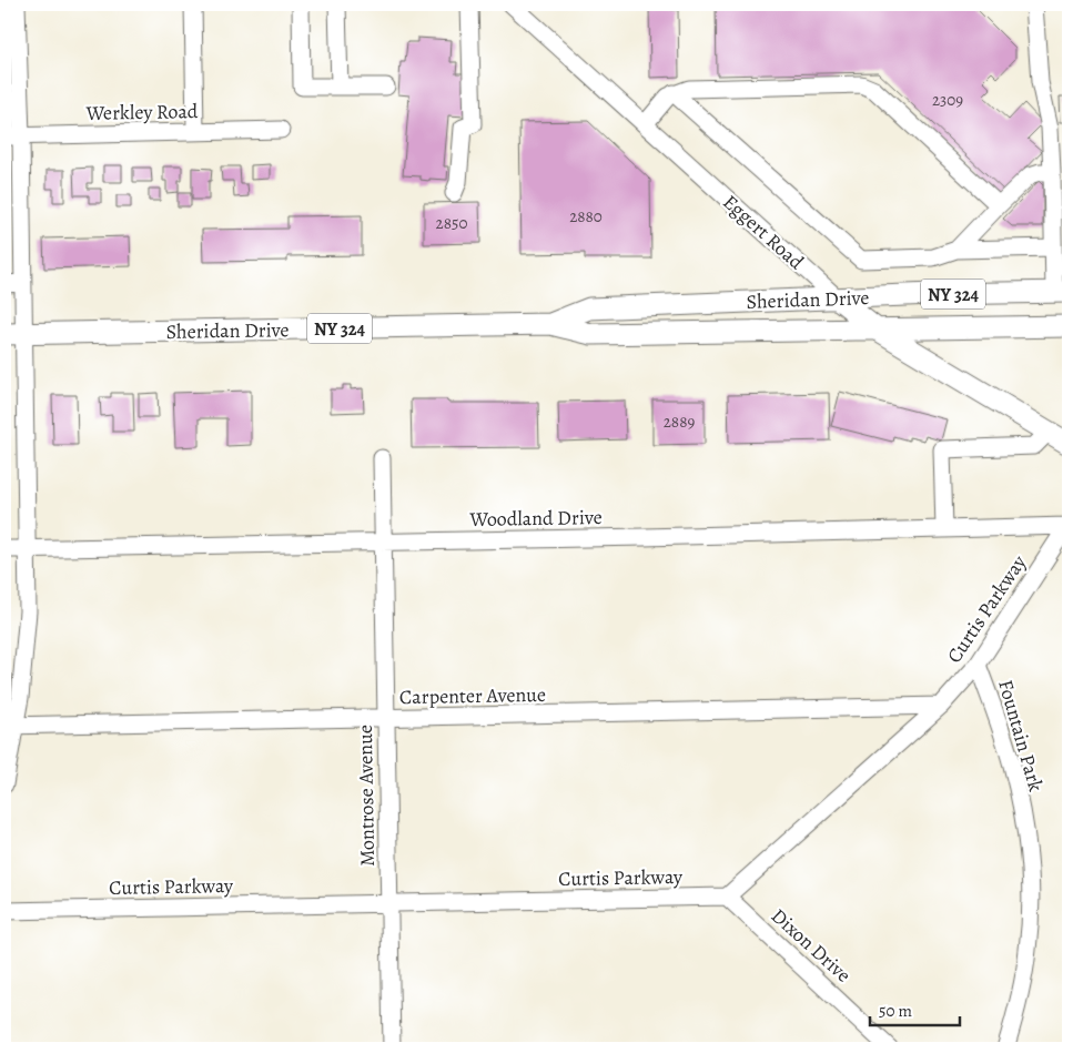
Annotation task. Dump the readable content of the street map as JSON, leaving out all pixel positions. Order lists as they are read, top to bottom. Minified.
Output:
{"streets":{"main road":["Eggert Road","NY 324","Sheridan Drive"],"street":["Werkley Road","Woodland Drive","Curtis Parkway","Carpenter Avenue","Fountain Park","Montrose Avenue","Dixon Drive"]},"crossings":[["Eggert Road","Sheridan Drive"],["Woodland Drive","Curtis Parkway"],["Woodland Drive","Montrose Avenue"],["Curtis Parkway","Carpenter Avenue"],["Curtis Parkway","Fountain Park"],["Curtis Parkway","Montrose Avenue"],["Curtis Parkway","Dixon Drive"],["Carpenter Avenue","Montrose Avenue"]],"house_numbers":["2309","2880","2850","2889"],"scale_bar":"50 m"}
